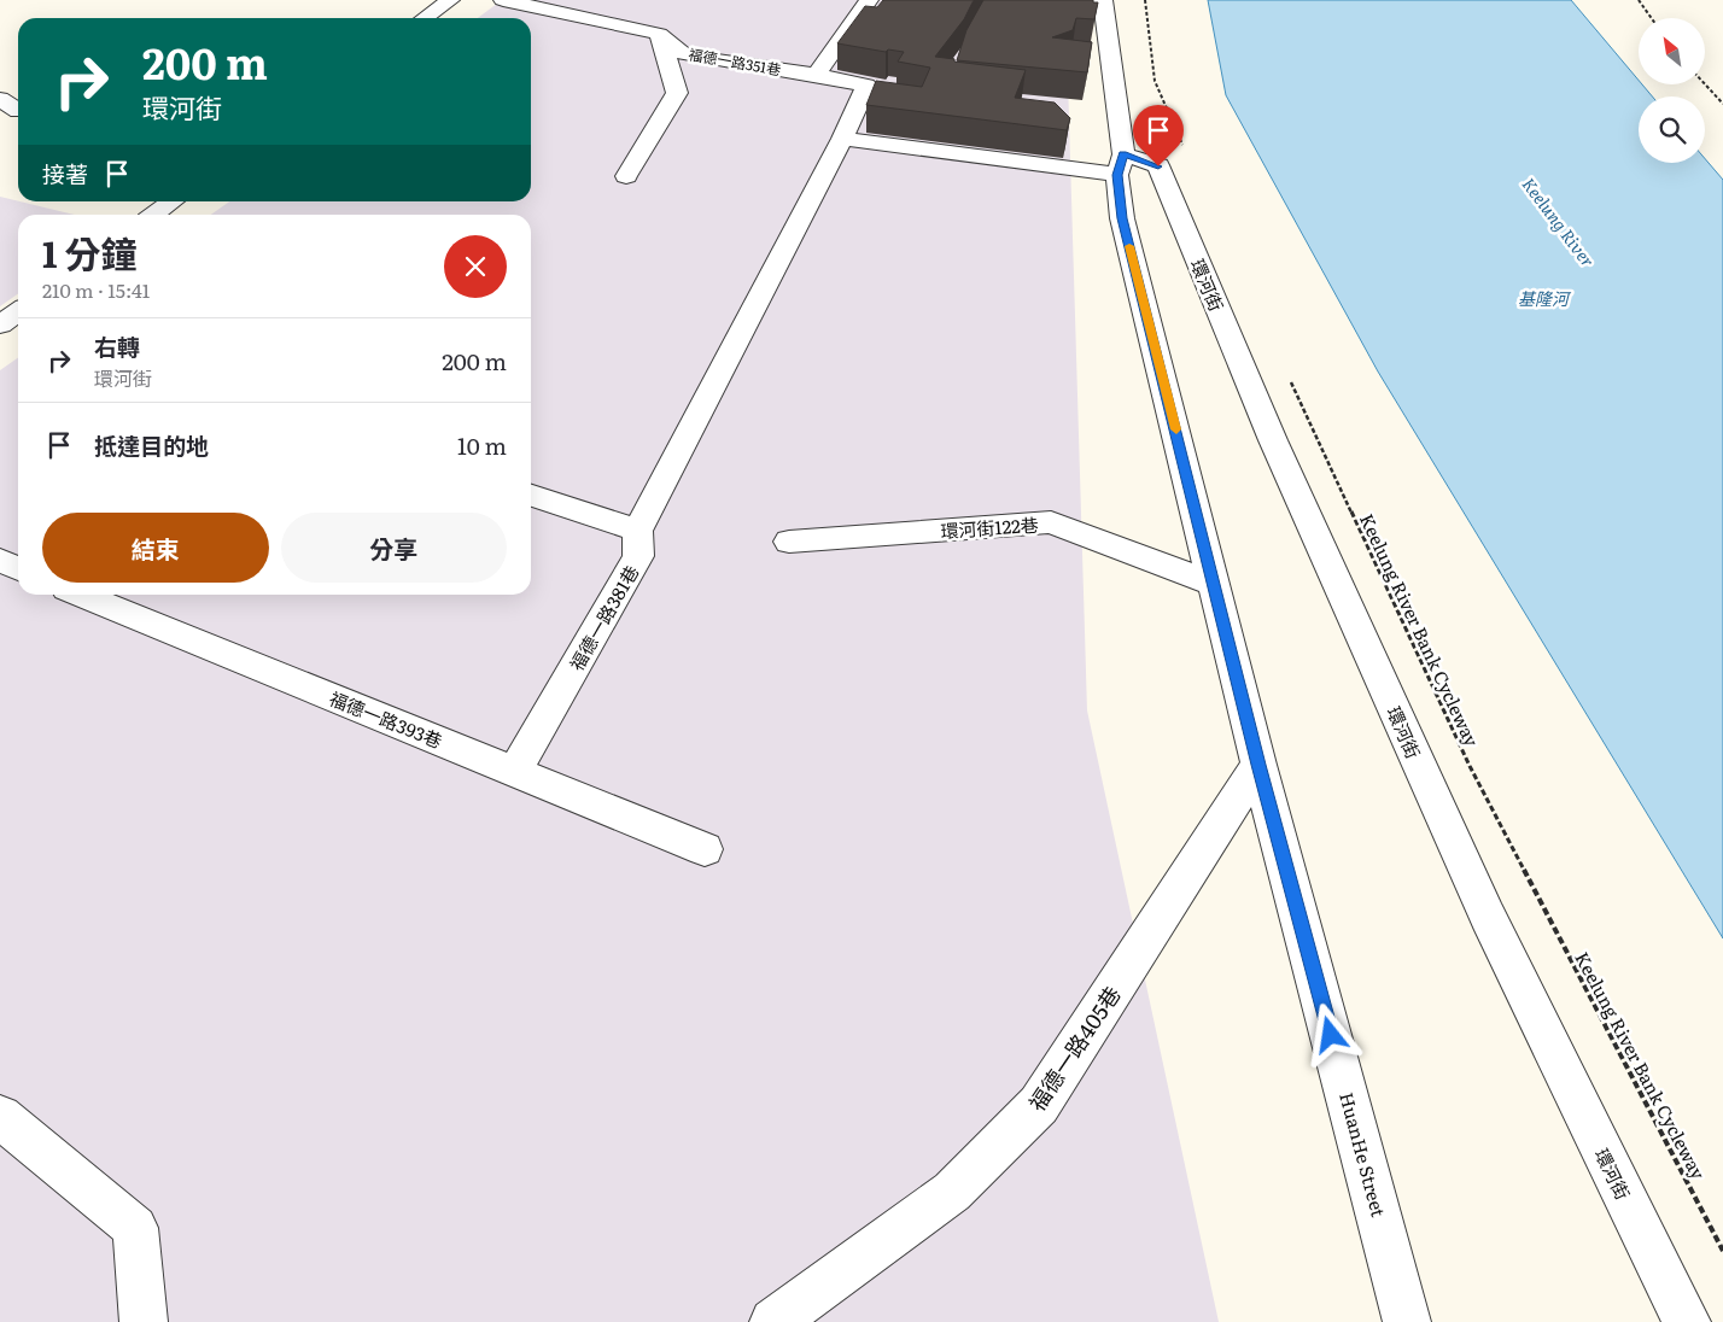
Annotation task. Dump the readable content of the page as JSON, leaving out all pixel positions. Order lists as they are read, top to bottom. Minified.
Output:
{"streets":{"street":["福德一路351巷","環河街","環河街122巷","福德一路381巷","福德一路393巷","福德一路405巷","HuanHe Street"],"path":["Keelung River Bank Cycleway"]},"crossings":[["福德一路351巷","環河街"],["環河街","HuanHe Street"],["環河街122巷","HuanHe Street"],["福德一路381巷","福德一路393巷"],["福德一路405巷","HuanHe Street"]],"water":["Keelung River","基隆河"],"north":"top left","page":{"turn":["200 m","環河街"],"then":"接著","heading":["1 分鐘","210 m · 15:41"],"list":[{"name":"右轉","note":"環河街","value":"200 m"},{"name":"抵達目的地","value":"10 m"}],"buttons":["結束","分享"]}}
